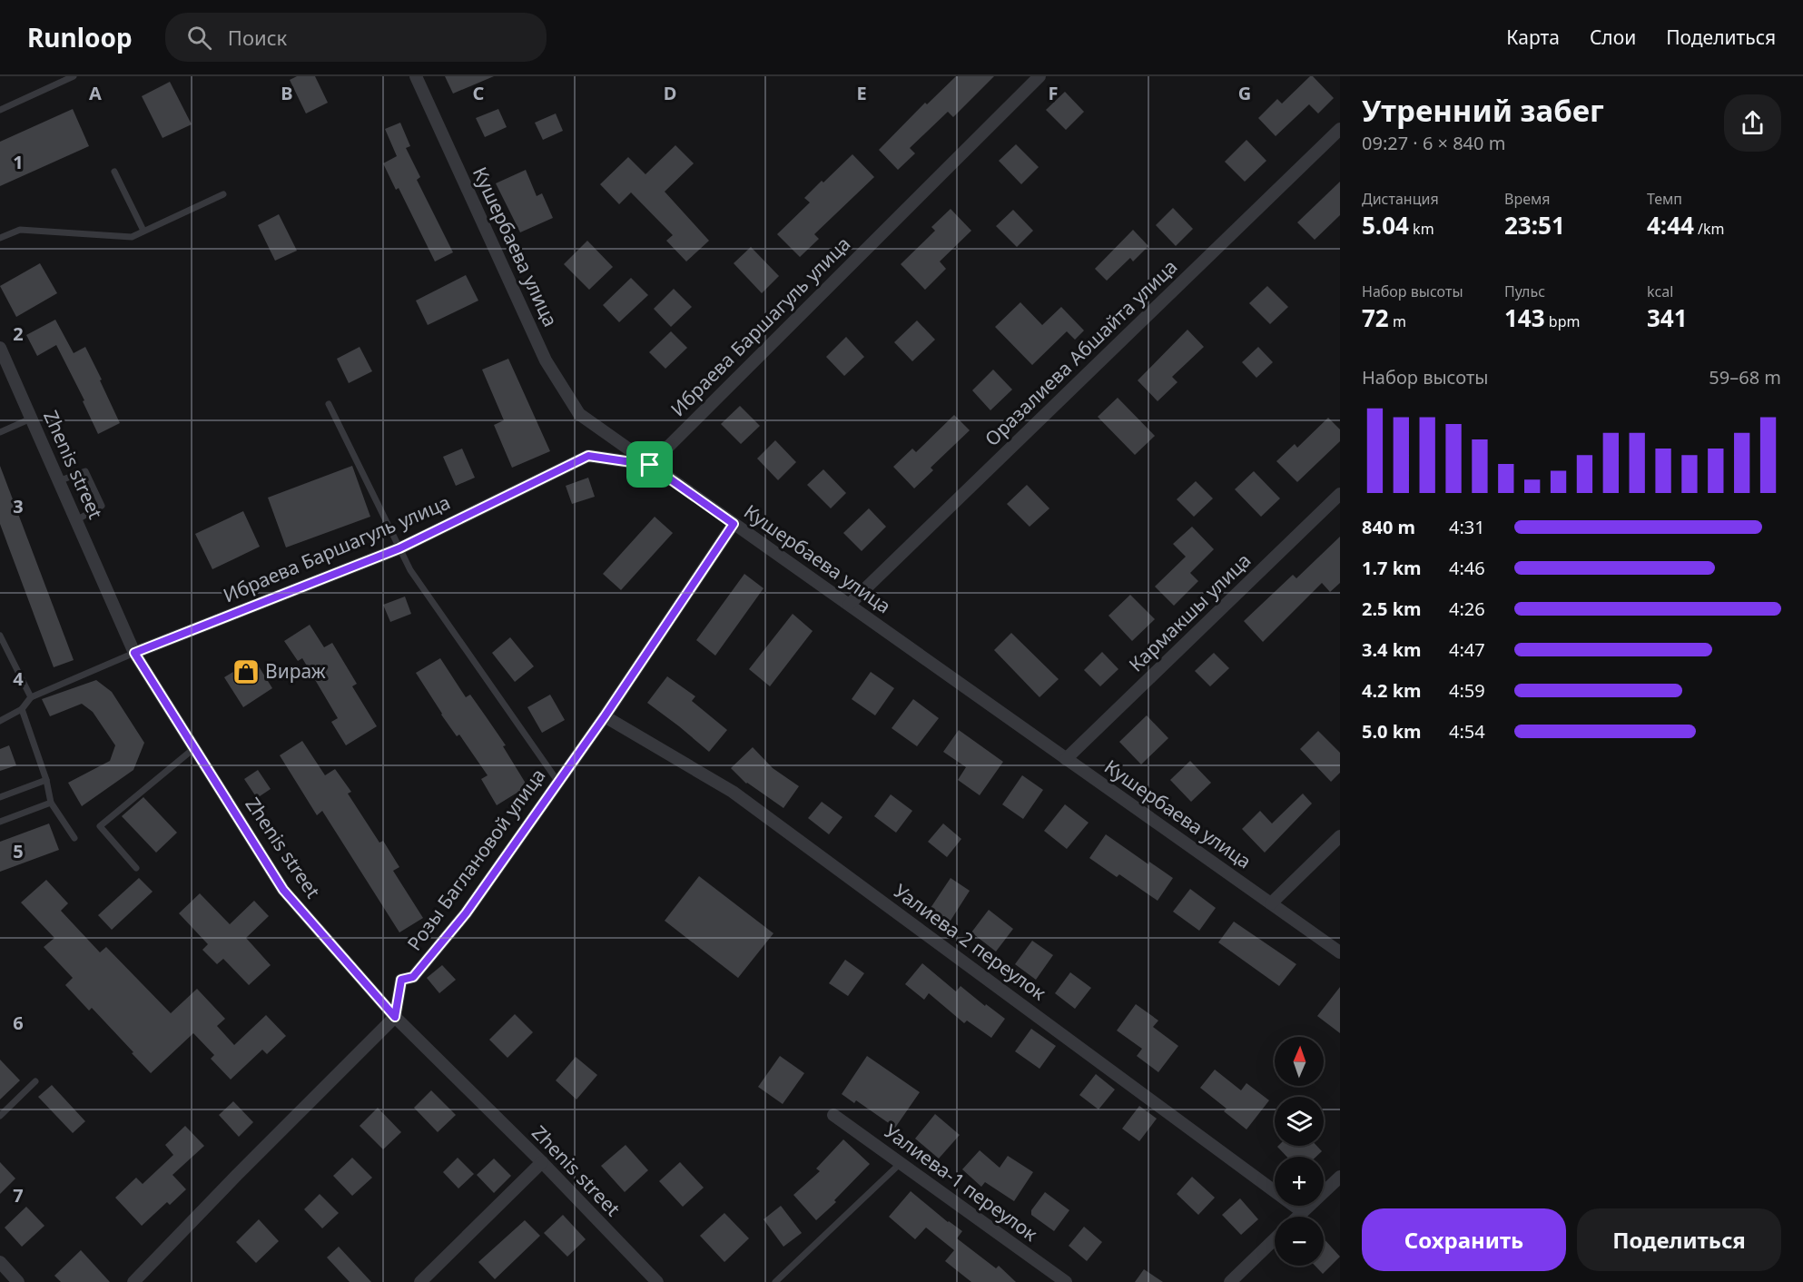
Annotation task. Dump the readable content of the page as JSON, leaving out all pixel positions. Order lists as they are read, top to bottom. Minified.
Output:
{"streets":{"street":["Кушербаева улица","Ибраева Баршагуль улица","Оразалиева Абшайта улица","Zhenis street","Кармакшы улица","Розы Баглановой улица","Уалиева 2 переулок","Уалиева-1 переулок"]},"crossings":[["Кушербаева улица","Ибраева Баршагуль улица"],["Кушербаева улица","Оразалиева Абшайта улица"],["Кушербаева улица","Кармакшы улица"],["Кушербаева улица","Розы Баглановой улица"],["Ибраева Баршагуль улица","Zhenis street"],["Zhenis street","Розы Баглановой улица"],["Розы Баглановой улица","Уалиева 2 переулок"]],"places":{"shop":["Вираж"]},"north":"top","page":{"header":"Runloop","search":"Поиск","nav":["Карта","Слои","Поделиться"],"heading":["Утренний забег","09:27 · 6 × 840 m"],"stats":[["Дистанция","5.04 km"],["Время","23:51"],["Темп","4:44 /km"],["Набор высоты","72 m"],["Пульс","143 bpm"],["kcal","341"]],"chart":["Набор высоты","59–68 m"],"list":[{"name":"840 m","note":"4:31"},{"name":"1.7 km","note":"4:46"},{"name":"2.5 km","note":"4:26"},{"name":"3.4 km","note":"4:47"},{"name":"4.2 km","note":"4:59"},{"name":"5.0 km","note":"4:54"}],"map_buttons":["+","−"],"buttons":["Сохранить","Поделиться"]},"grid":{"columns":["A","B","C","D","E","F","G"],"rows":["1","2","3","4","5","6","7"]}}
